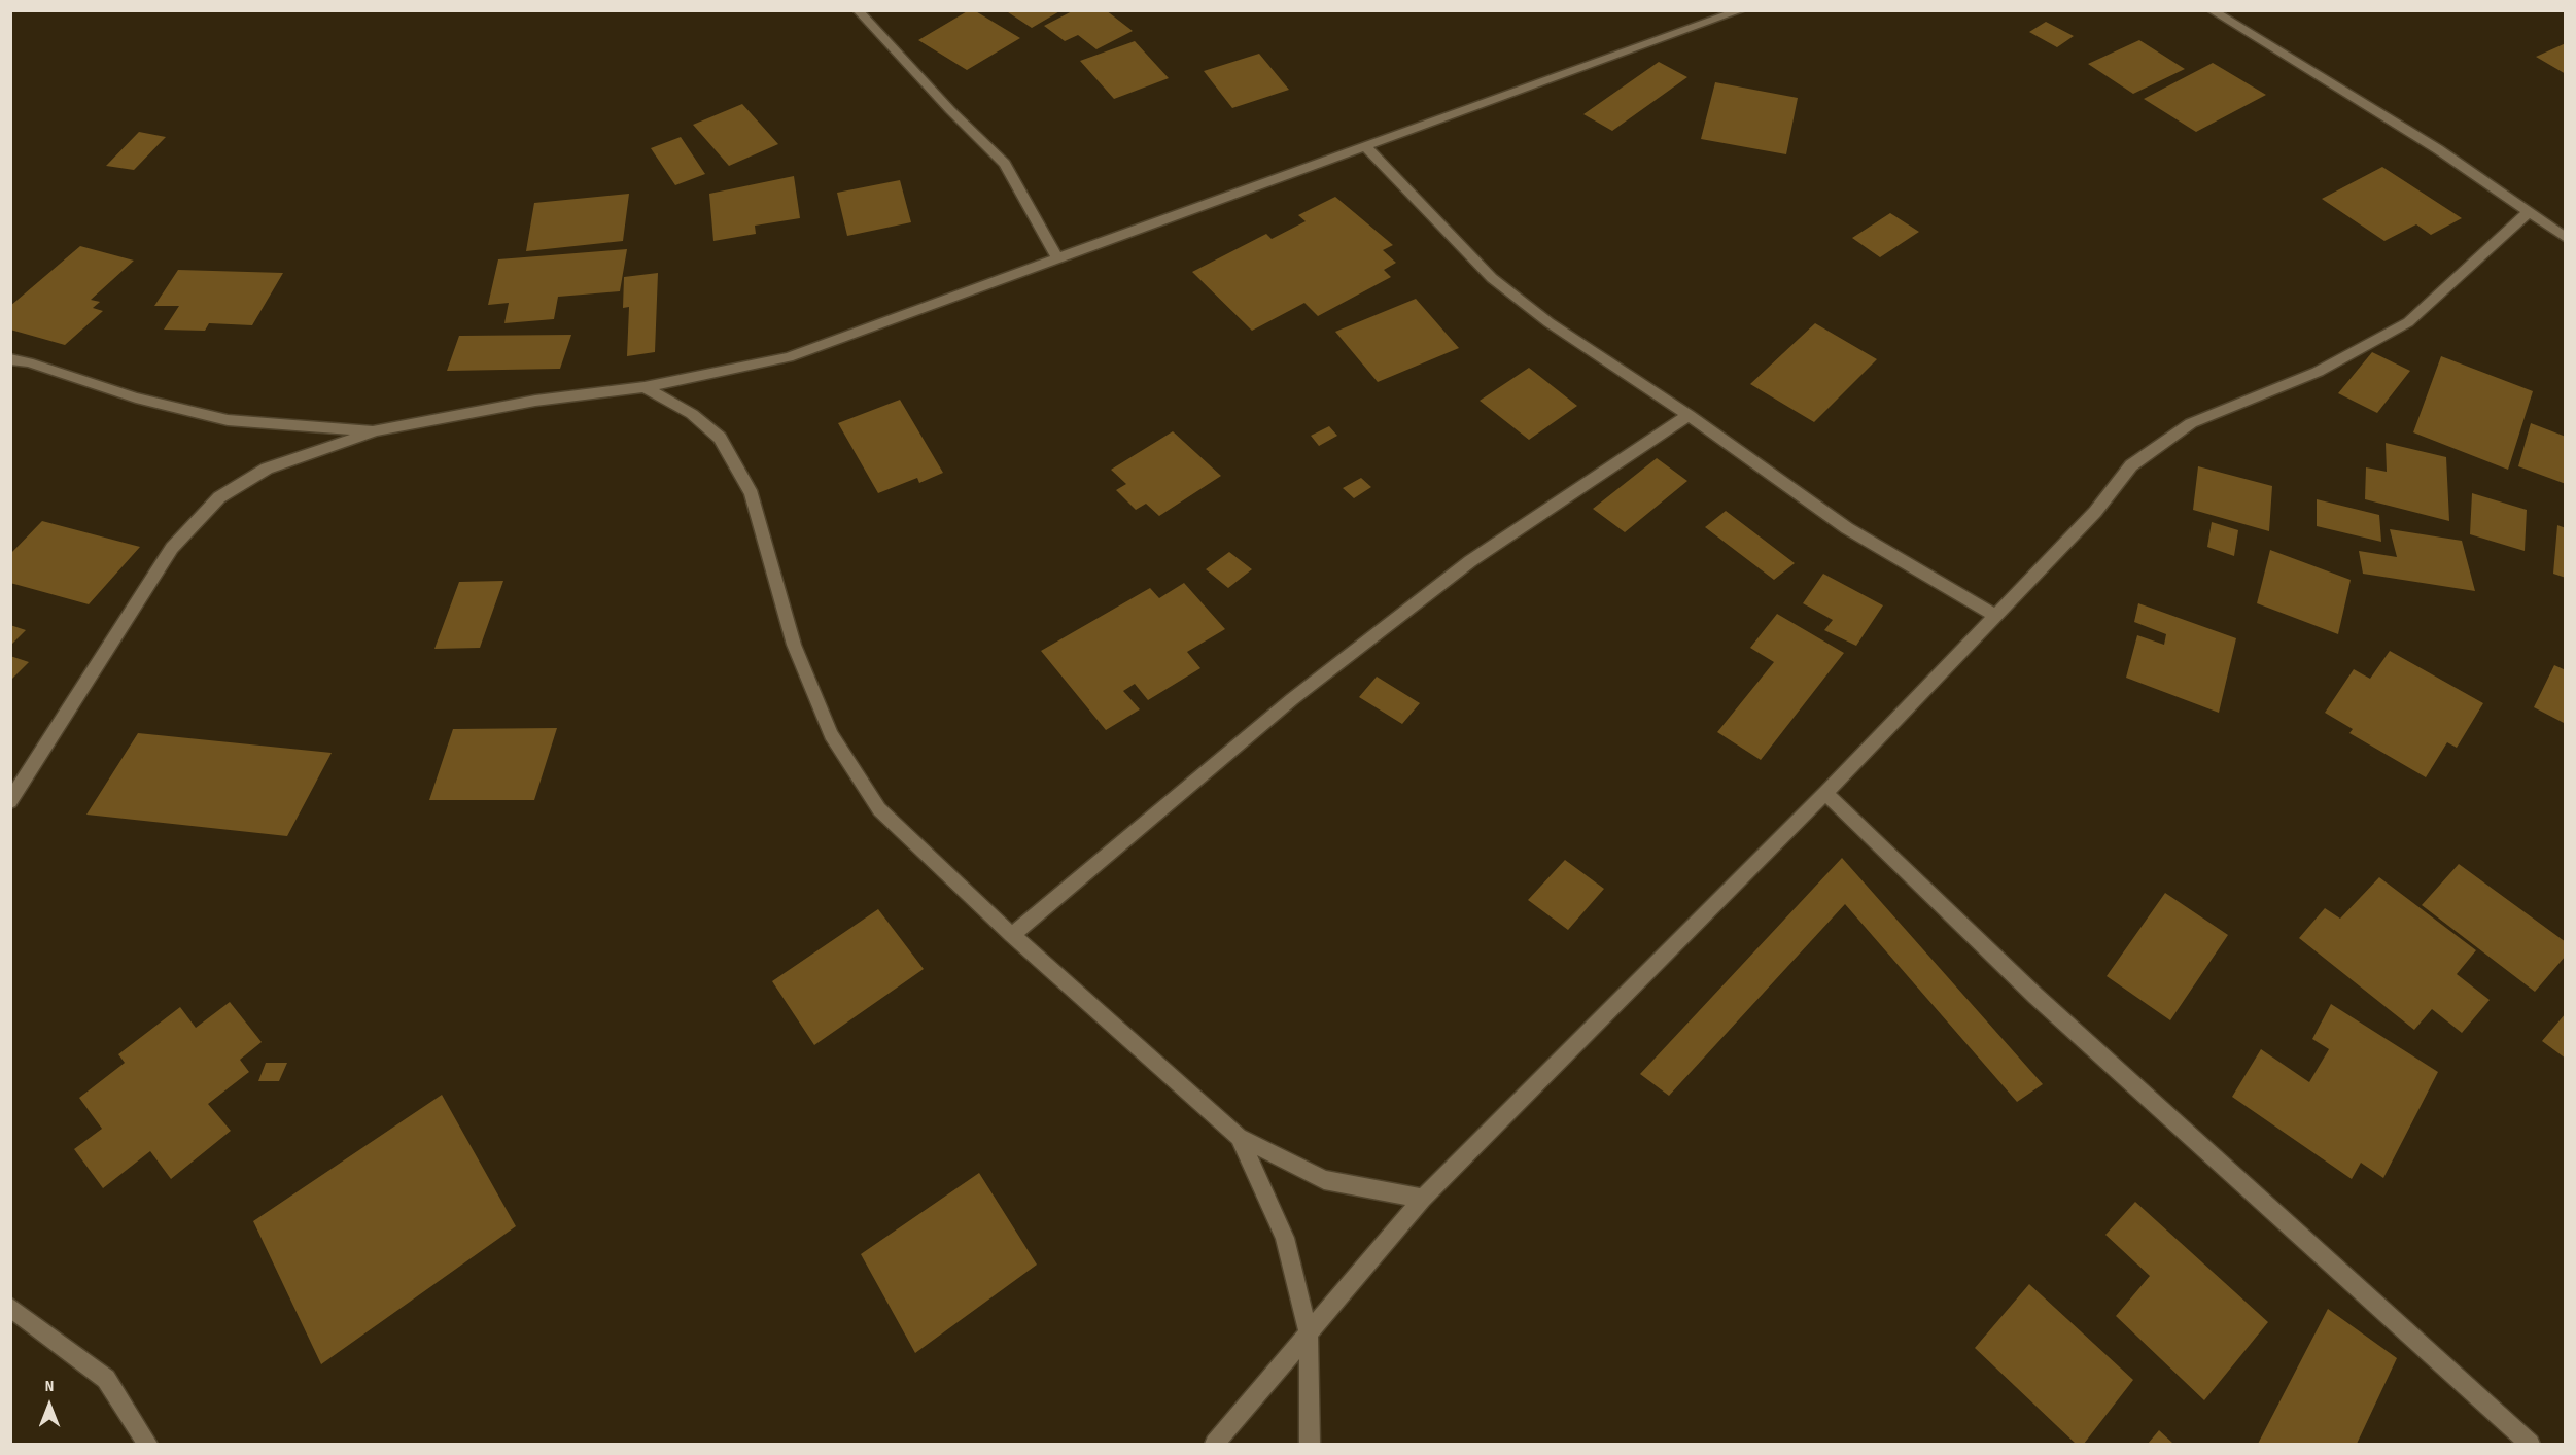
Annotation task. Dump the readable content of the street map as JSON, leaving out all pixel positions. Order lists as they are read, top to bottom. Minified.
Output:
{"north":"top"}
